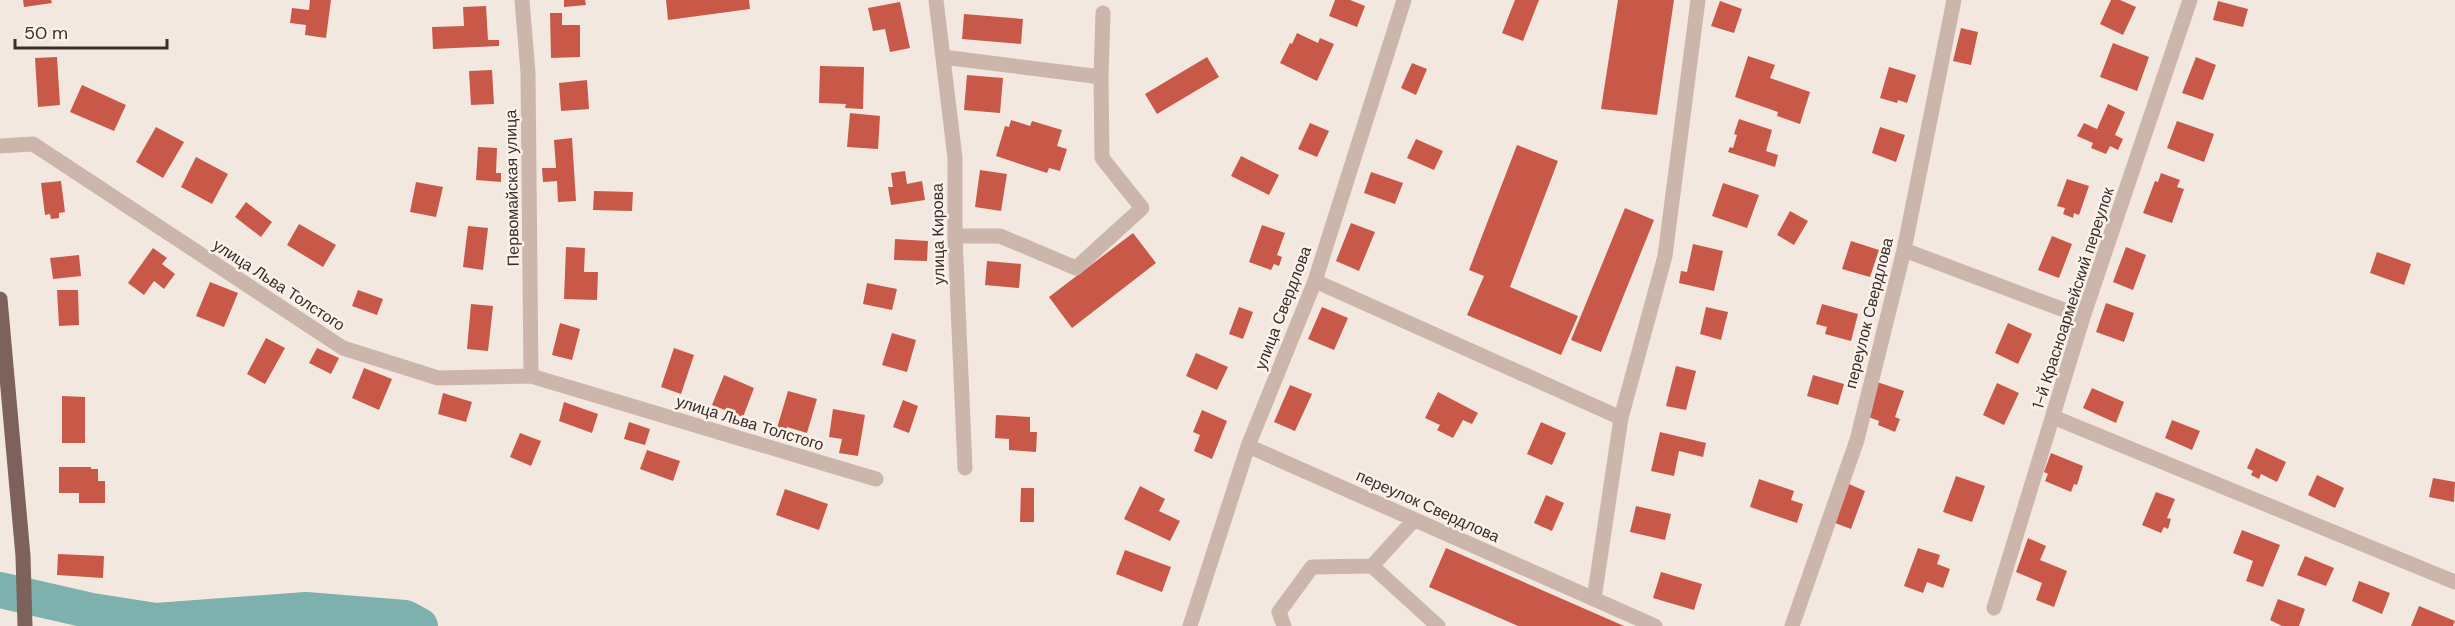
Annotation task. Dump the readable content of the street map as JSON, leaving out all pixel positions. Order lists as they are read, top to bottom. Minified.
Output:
{"streets":{"street":["Первомайская улица","улица Кирова","улица Льва Толстого","1-й Красноармейский переулок","улица Свердлова","переулок Свердлова"]},"crossings":[["Первомайская улица","улица Льва Толстого"],["улица Свердлова","переулок Свердлова"]],"scale_bar":"50 m"}
